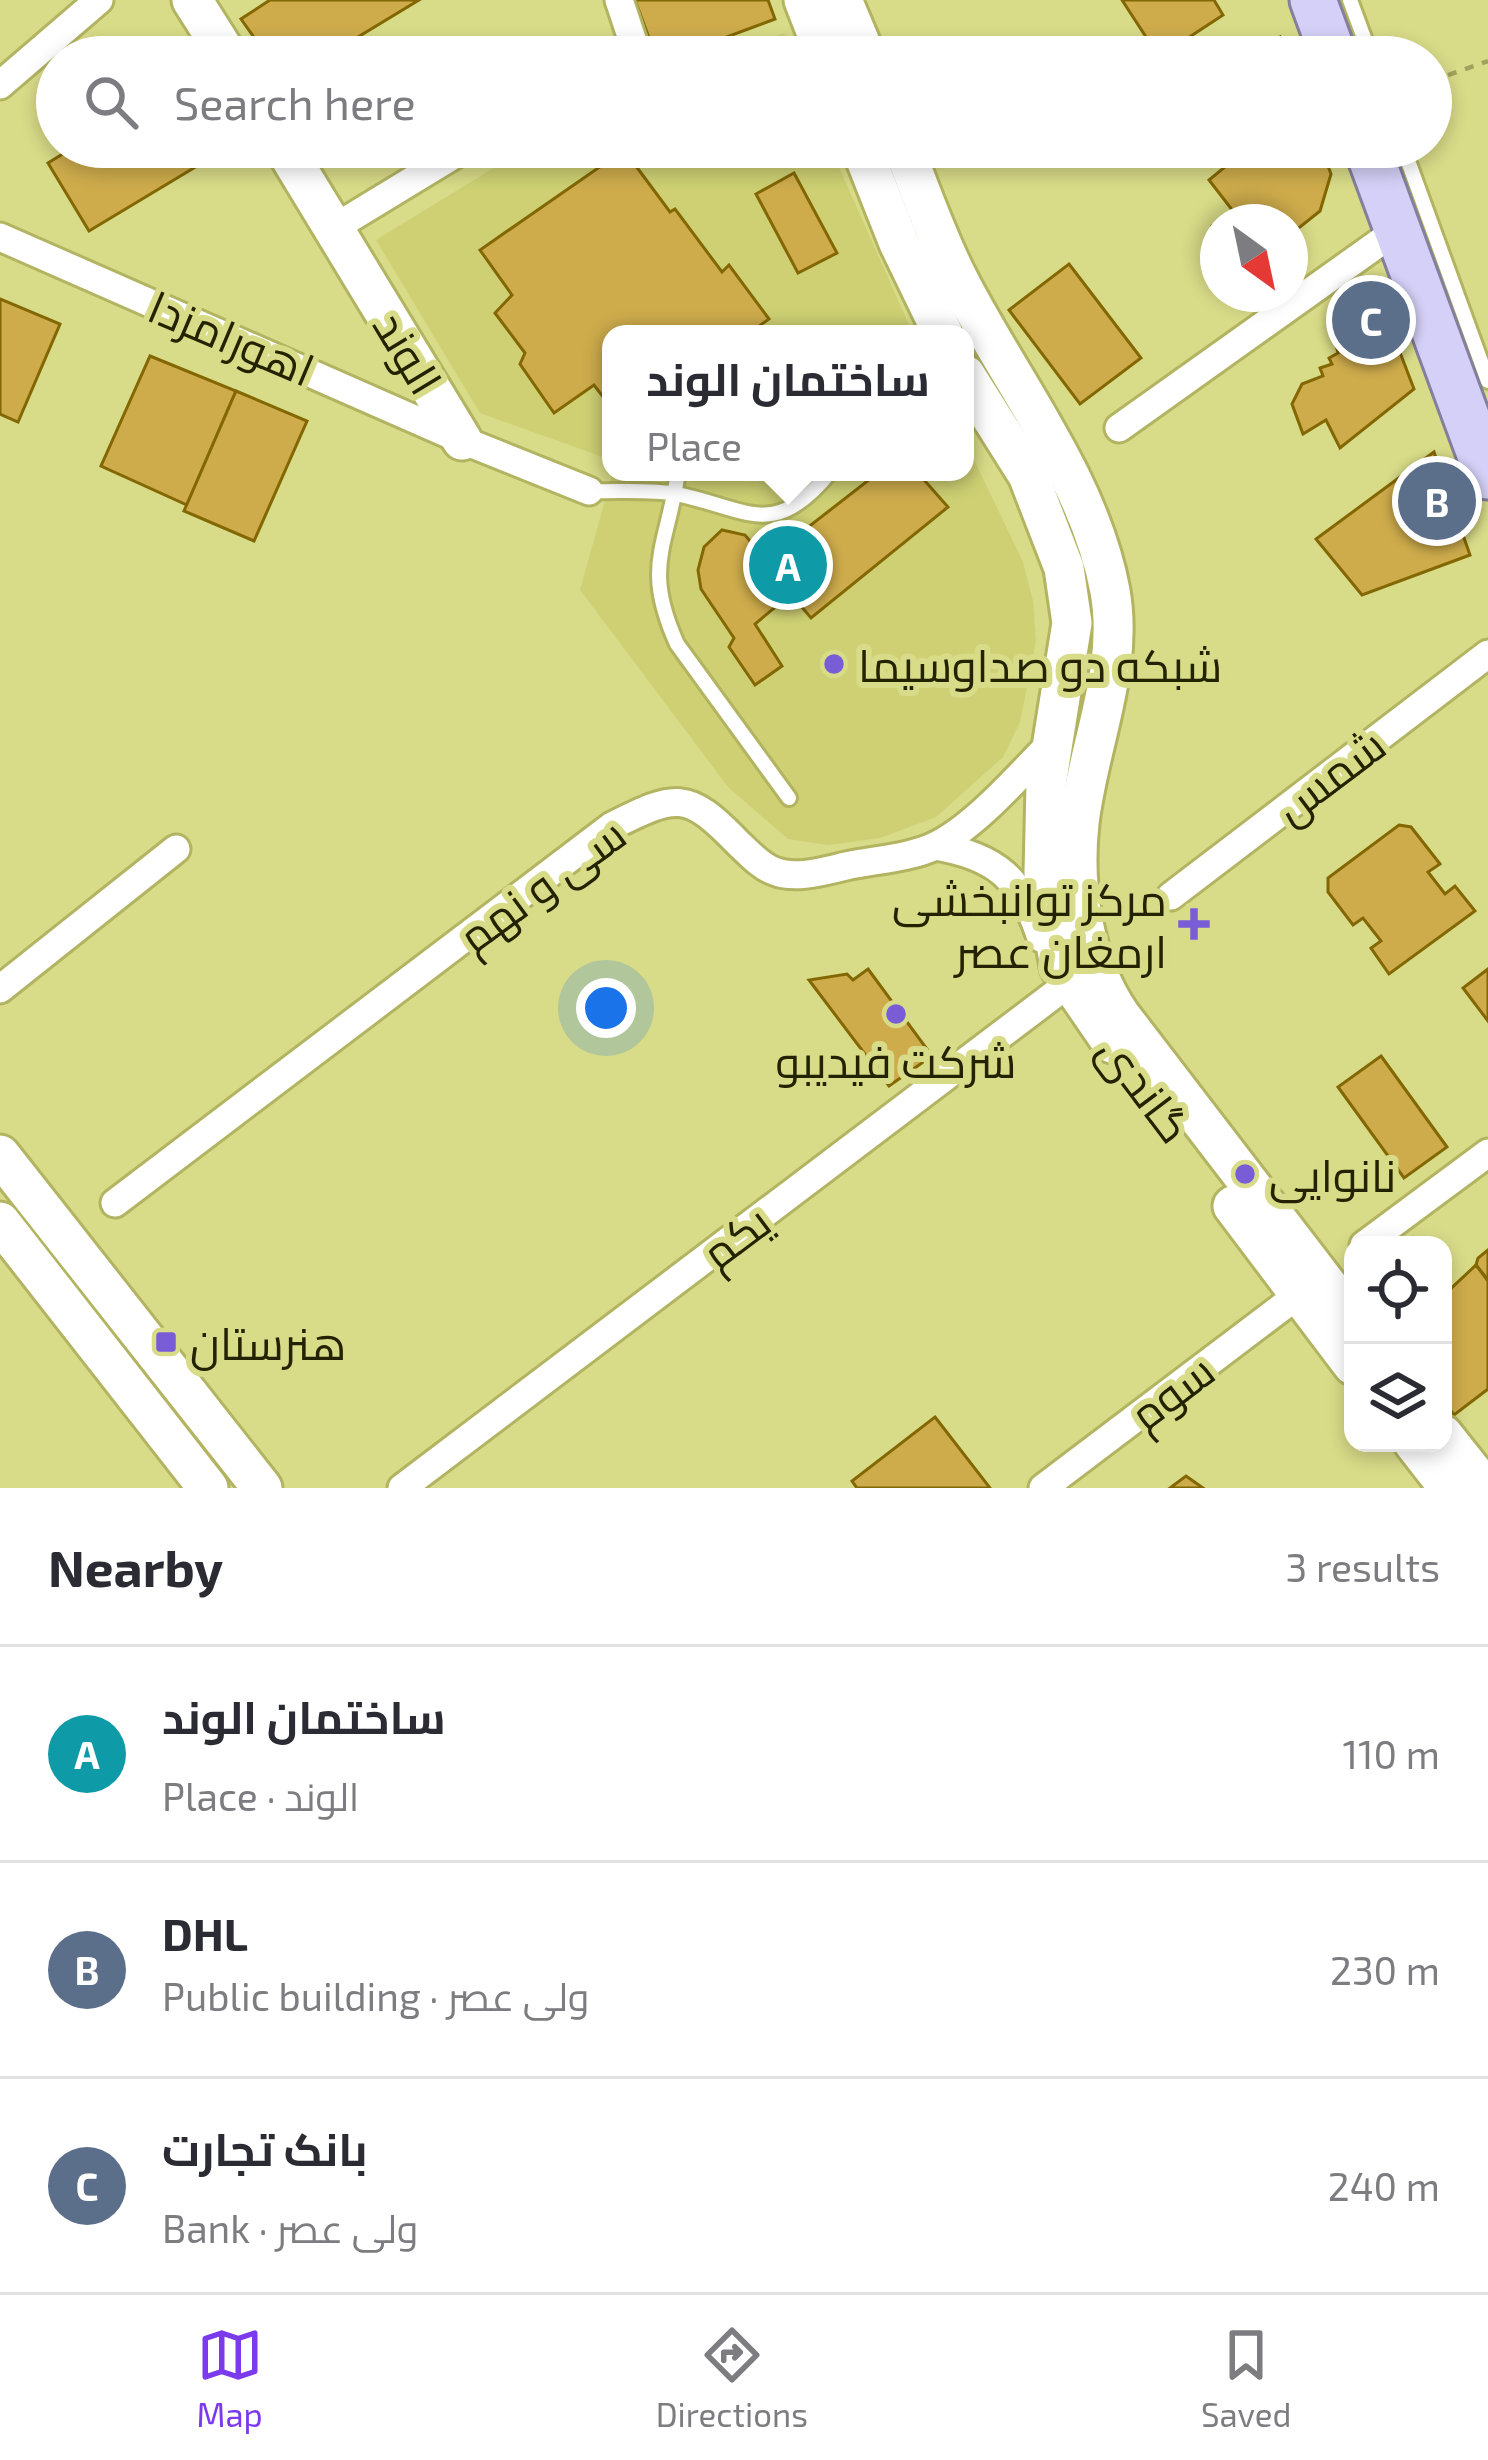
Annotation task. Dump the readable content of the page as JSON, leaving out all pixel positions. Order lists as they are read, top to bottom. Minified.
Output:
{"streets":{"main road":["الوند","گاندی"],"street":["اهورامزدا","شمس","سی و نهم","یکم","سوم"]},"crossings":[["اهورامزدا","الوند"],["گاندی","یکم"],["گاندی","سوم"]],"places":{"other":["شبکه دو صداوسیما","شرکت فیدیبو","نانوایی"],"health":["مرکز توانبخشی ارمغان عصر"],"transit":["هنرستان"]},"north":"bottom right","page":{"search":"Search here","pins":["C","B","A"],"popup":["ساختمان الوند","Place"],"heading":["Nearby","3 results"],"list":[{"mark":"A","name":"ساختمان الوند","note":"Place · الوند","value":"110 m"},{"mark":"B","name":"DHL","note":"Public building · ولی عصر","value":"230 m"},{"mark":"C","name":"بانک تجارت","note":"Bank · ولی عصر","value":"240 m"}],"nav":["Map","Directions","Saved"]}}
